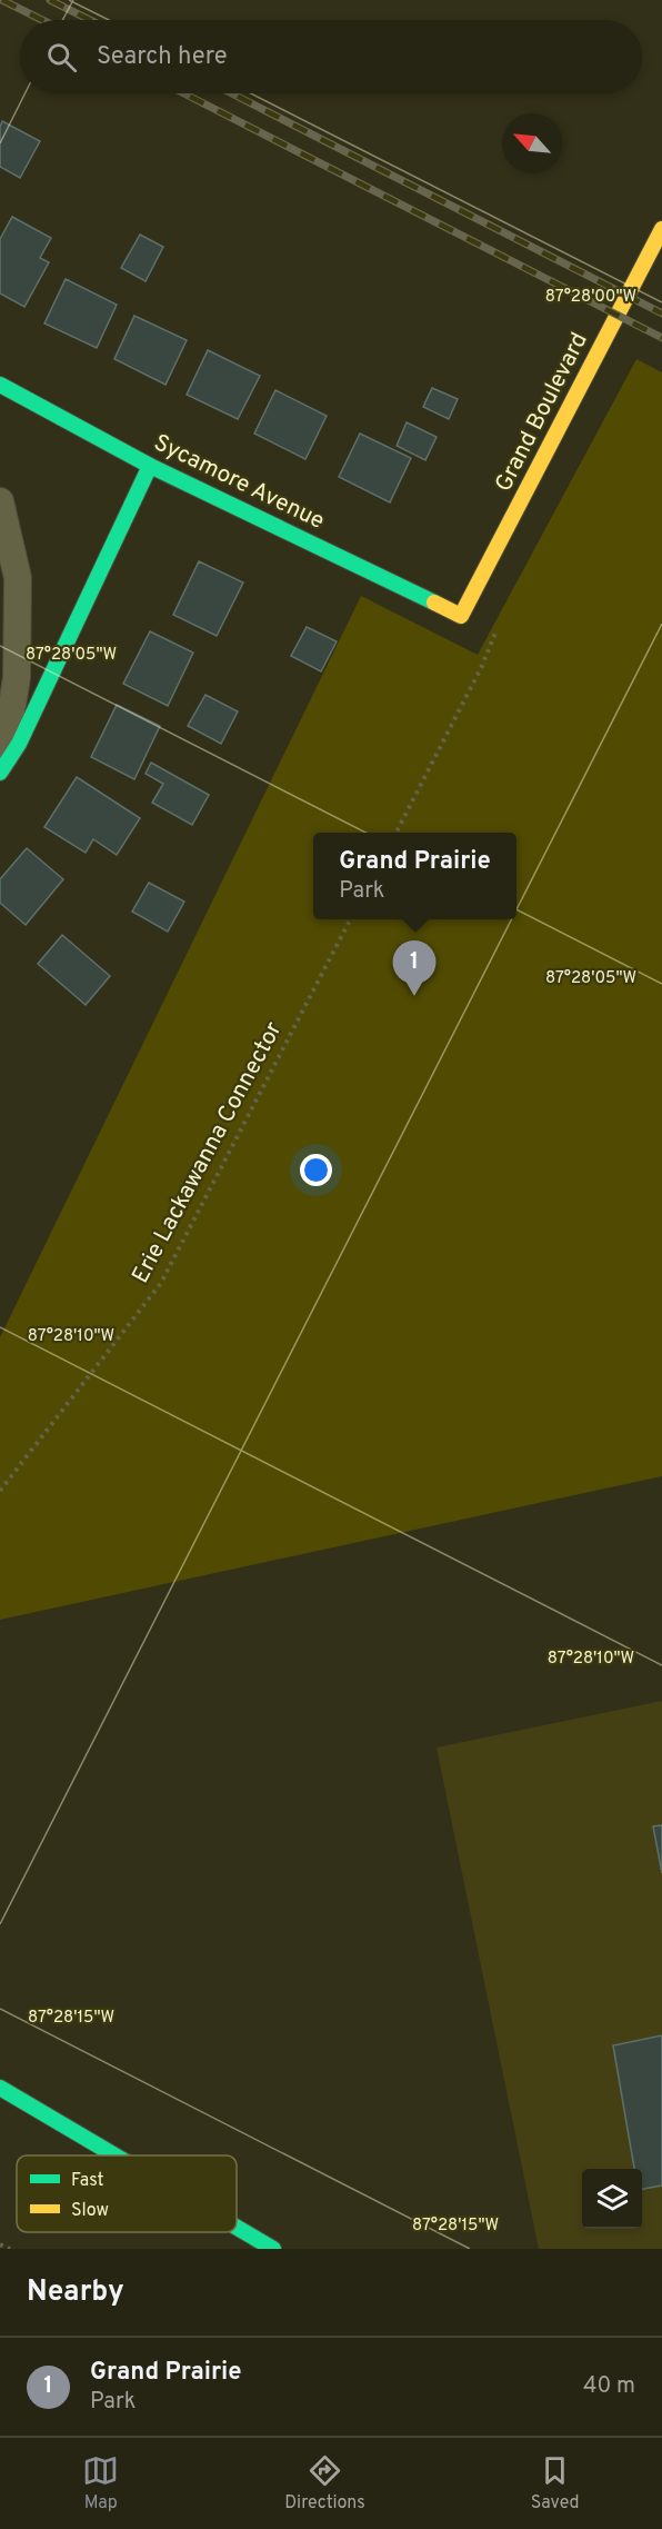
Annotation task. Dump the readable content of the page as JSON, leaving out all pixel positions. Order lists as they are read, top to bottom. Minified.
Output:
{"streets":{"main road":["Grand Boulevard","Sycamore Avenue"],"path":["Erie Lackawanna Connector"]},"crossings":[["Grand Boulevard","Sycamore Avenue"]],"legend":["Fast","Slow"],"north":"top left","page":{"search":"Search here","popup":["Grand Prairie","Park"],"pins":"1","heading":"Nearby","list":[{"mark":"1","name":"Grand Prairie","note":"Park","value":"40 m"}],"nav":["Map","Directions","Saved"]},"coordinates":["87°28'00\"W","87°28'05\"W","87°28'10\"W","87°28'15\"W"]}
